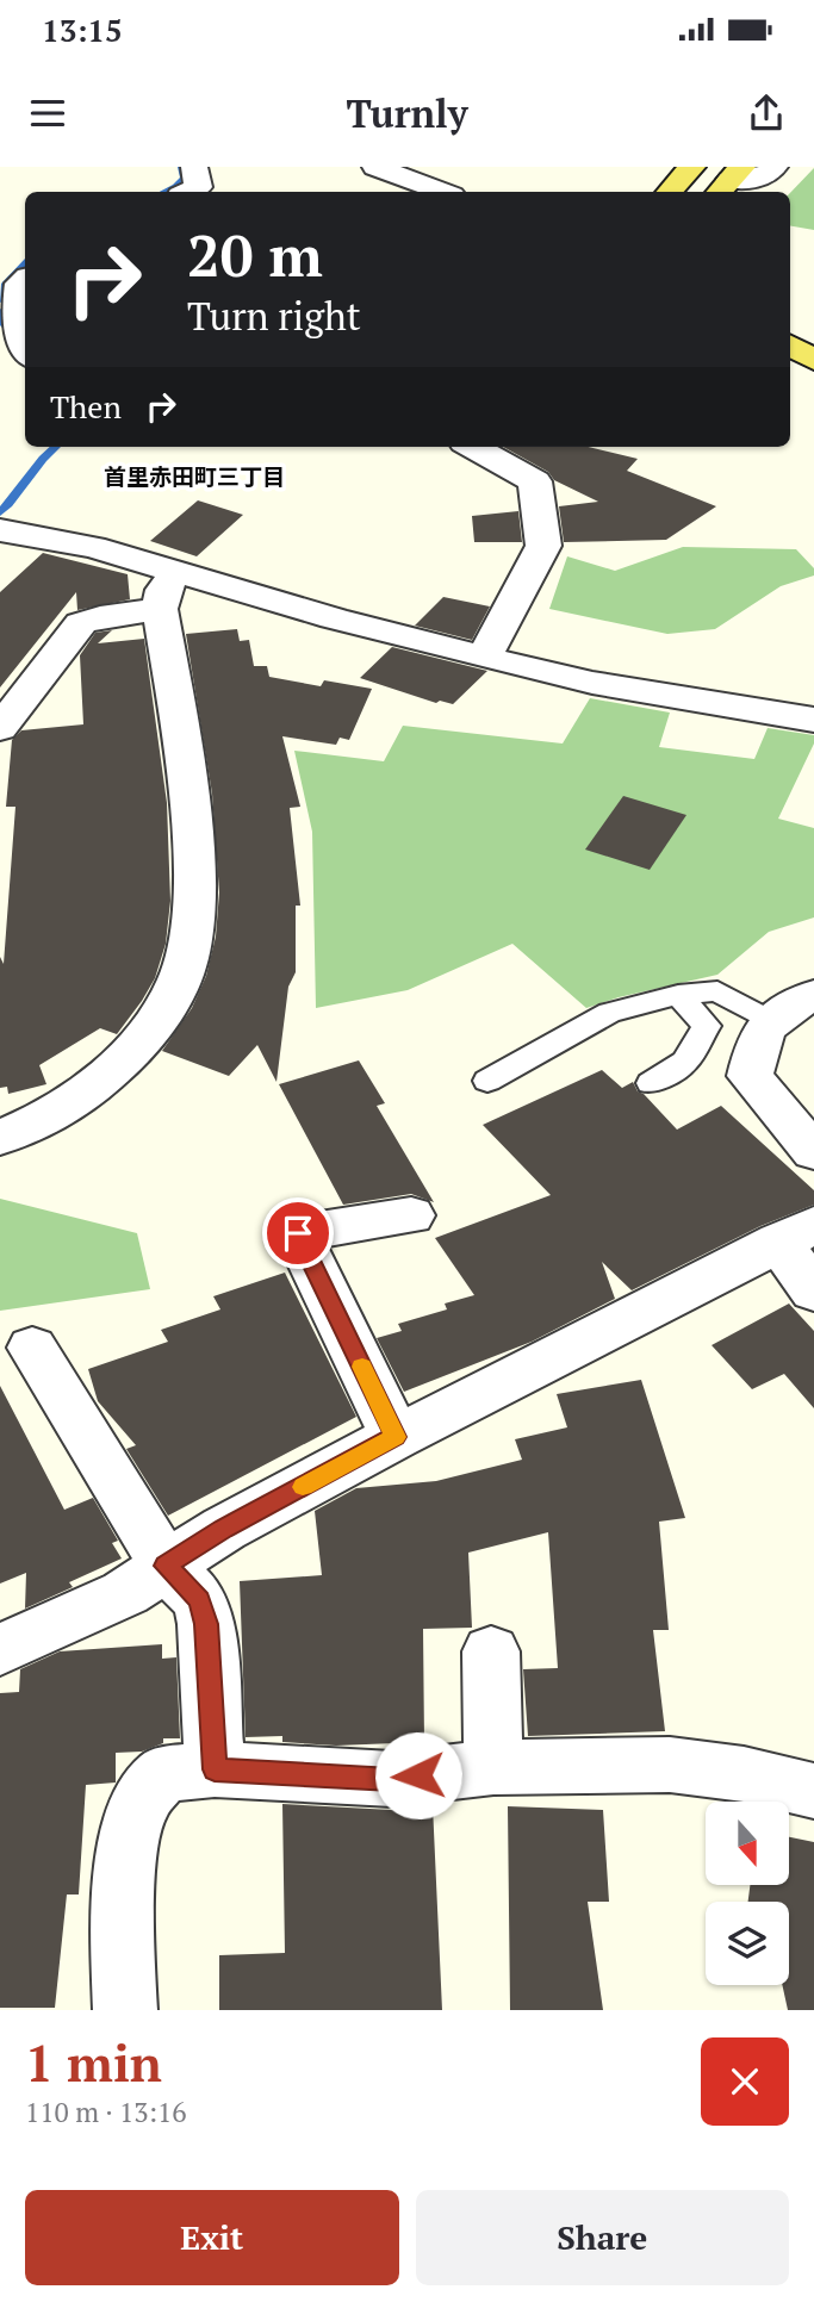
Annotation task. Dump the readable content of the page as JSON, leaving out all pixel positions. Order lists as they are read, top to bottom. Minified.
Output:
{"districts":["首里赤田町三丁目"],"north":"bottom","page":{"status":"13:15","header":"Turnly","turn":["20 m","Turn right"],"then":"Then","heading":["1 min","110 m · 13:16"],"buttons":["Exit","Share"]}}
